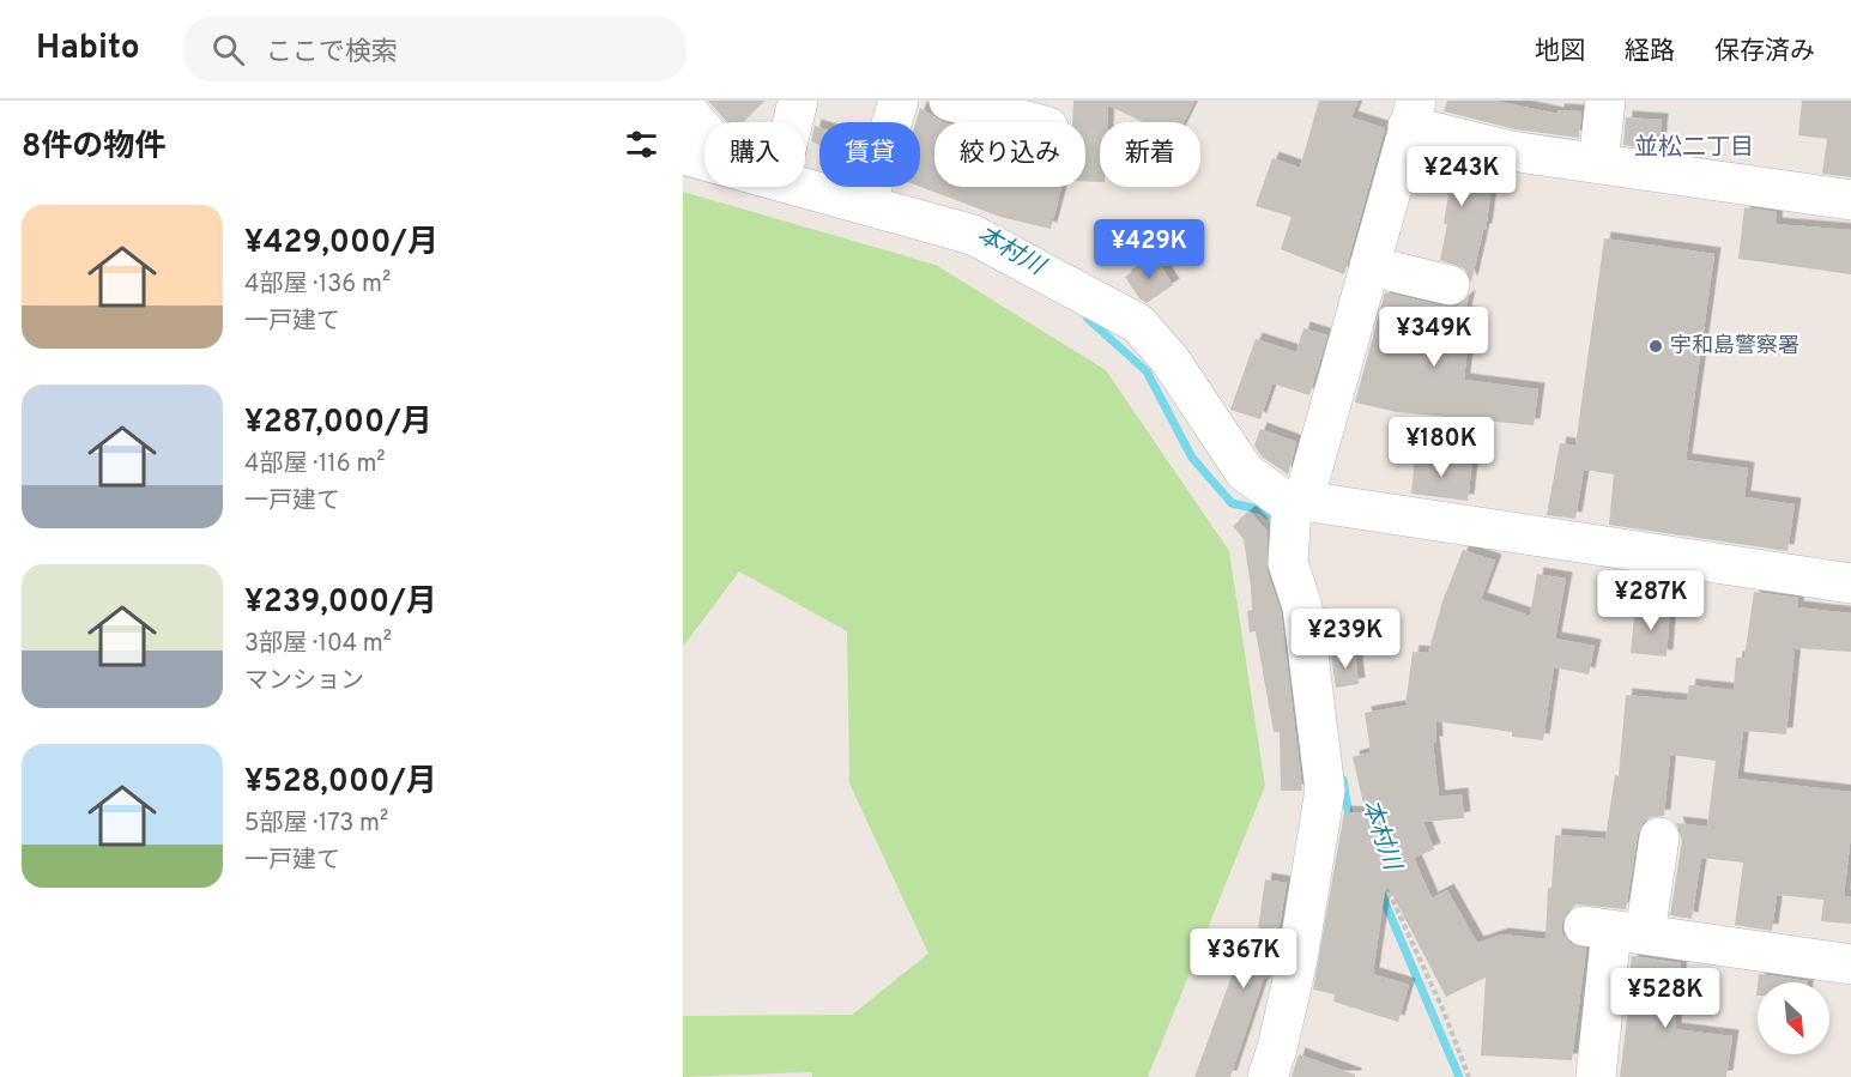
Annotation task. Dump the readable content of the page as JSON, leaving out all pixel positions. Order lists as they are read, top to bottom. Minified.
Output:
{"districts":["並松二丁目"],"water":["本村川"],"places":["宇和島警察署"],"north":"bottom right","page":{"header":"Habito","search":"ここで検索","nav":["地図","経路","保存済み"],"heading":"8件の物件","chip":["購入","賃貸","絞り込み","新着"],"price":["¥243K","¥429K","¥349K","¥180K","¥287K","¥239K","¥367K","¥528K"],"list":[{"name":"¥429,000/月","note":"4部屋 · 136 m² · 一戸建て"},{"name":"¥287,000/月","note":"4部屋 · 116 m² · 一戸建て"},{"name":"¥239,000/月","note":"3部屋 · 104 m² · マンション"},{"name":"¥528,000/月","note":"5部屋 · 173 m² · 一戸建て"}]}}
